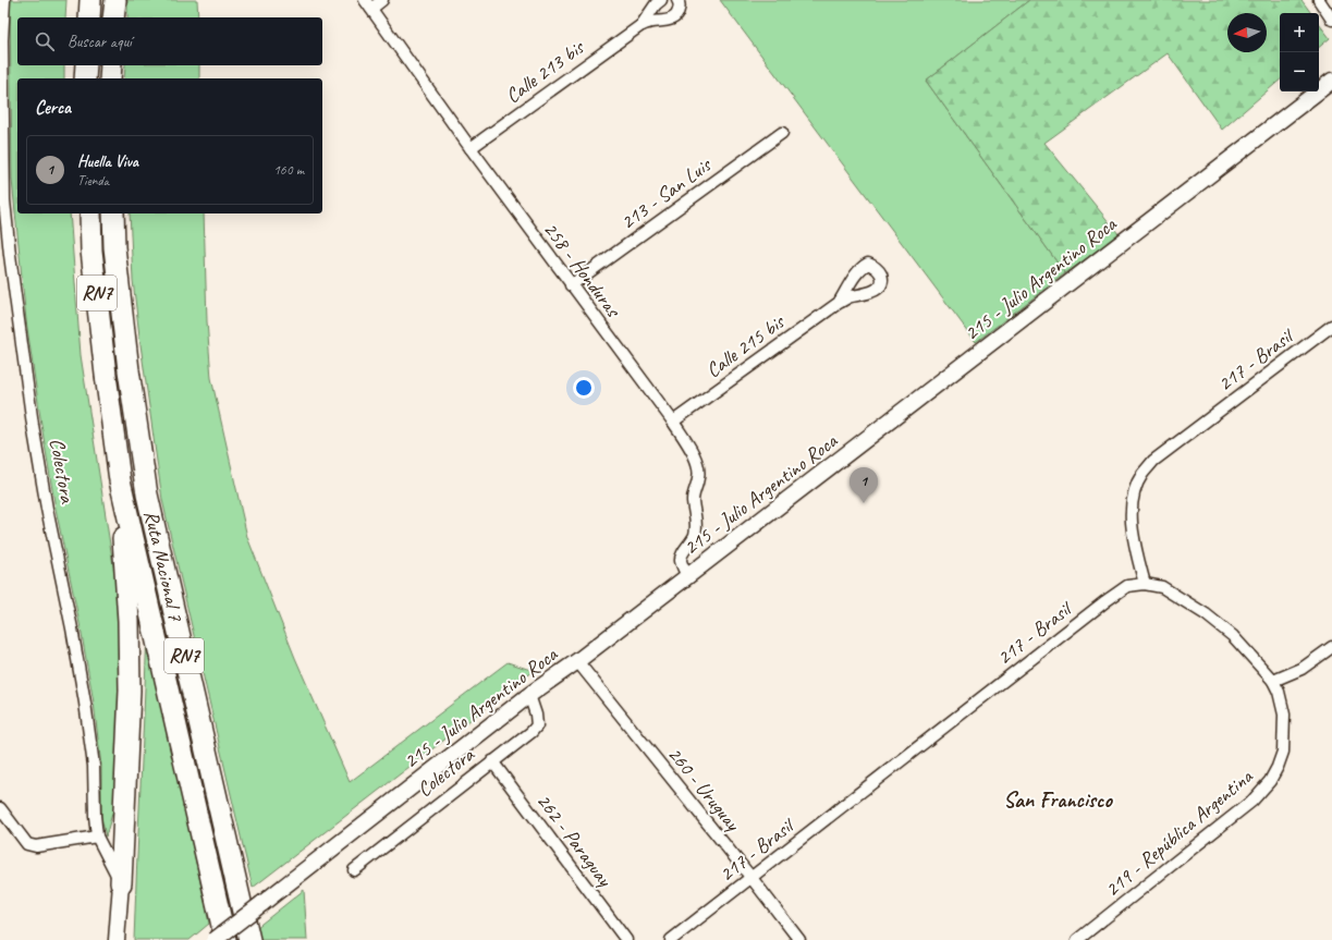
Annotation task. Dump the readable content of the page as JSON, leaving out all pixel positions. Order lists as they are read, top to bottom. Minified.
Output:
{"streets":{"highway":["RN7","Ruta Nacional 7"],"street":["Calle 213 bis","213 - San Luis","258 - Honduras","215 - Julio Argentino Roca","Calle 215 bis","217 - Brasil","Colectora","260 - Uruguay","219 - República Argentina","262 - Paraguay"]},"crossings":[["Calle 213 bis","258 - Honduras"],["213 - San Luis","258 - Honduras"],["258 - Honduras","215 - Julio Argentino Roca"],["258 - Honduras","Calle 215 bis"],["215 - Julio Argentino Roca","Colectora"],["215 - Julio Argentino Roca","260 - Uruguay"],["217 - Brasil","260 - Uruguay"],["Colectora","262 - Paraguay"]],"districts":["San Francisco"],"north":"left","page":{"map_buttons":["+","−"],"search":"Buscar aquí","heading":"Cerca","list":[{"mark":"1","name":"Huella Viva","note":"Tienda","value":"160 m"}],"pins":"1"}}
